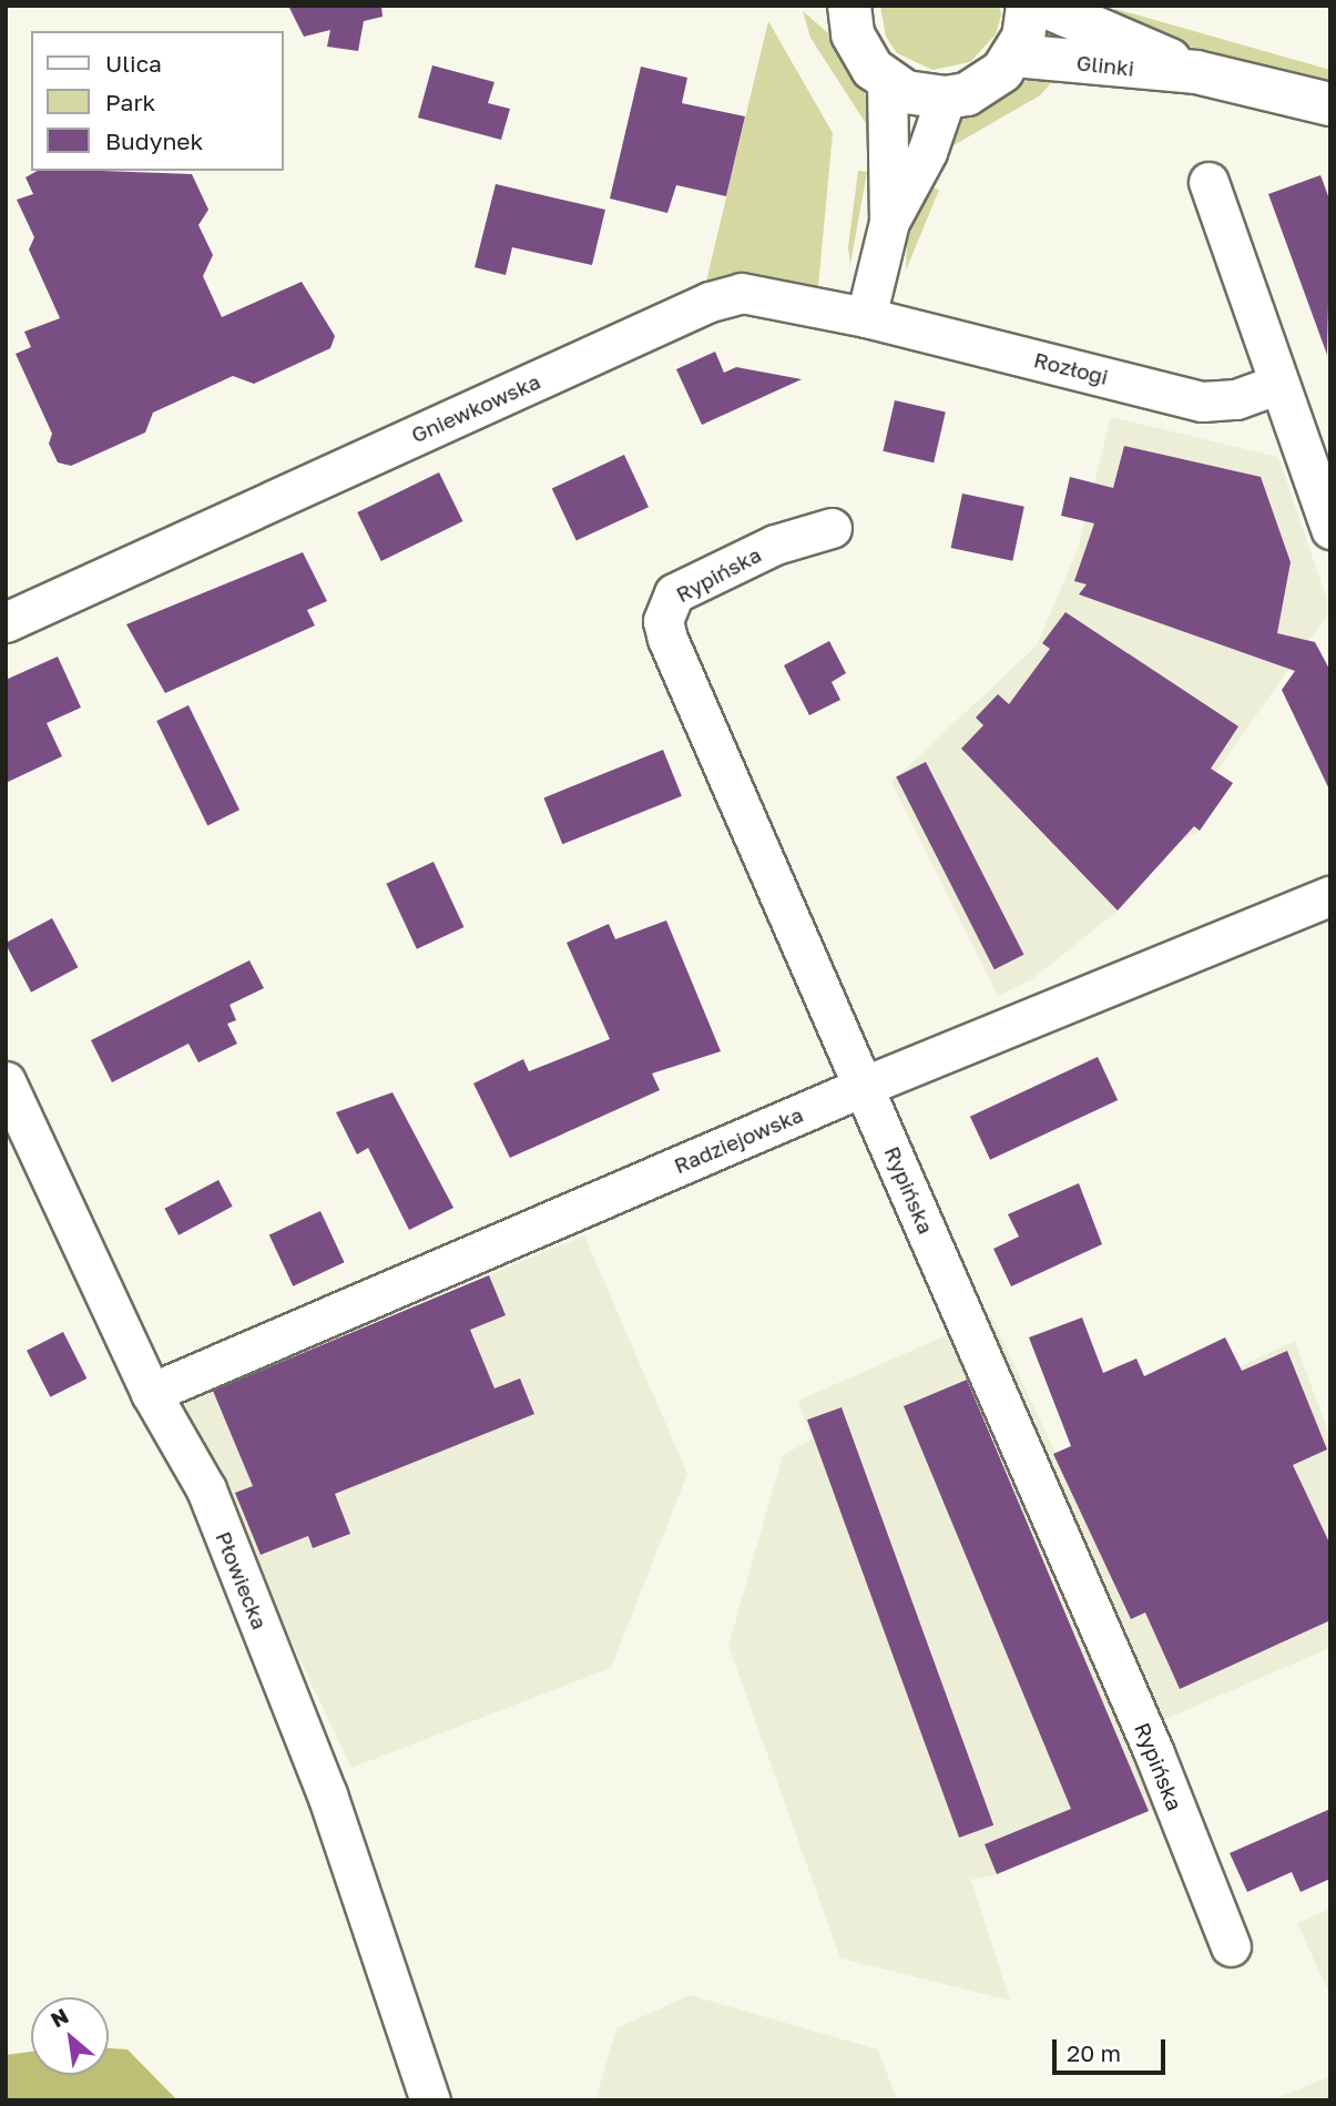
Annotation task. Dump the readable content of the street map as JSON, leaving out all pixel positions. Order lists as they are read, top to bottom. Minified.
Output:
{"streets":{"street":["Glinki","Rozłogi","Gniewkowska","Rypińska","Radziejowska","Płowiecka"]},"crossings":[["Rozłogi","Gniewkowska"],["Rypińska","Radziejowska"],["Radziejowska","Płowiecka"]],"legend":["Ulica","Park","Budynek"],"scale_bar":"20 m","north":"top left"}
